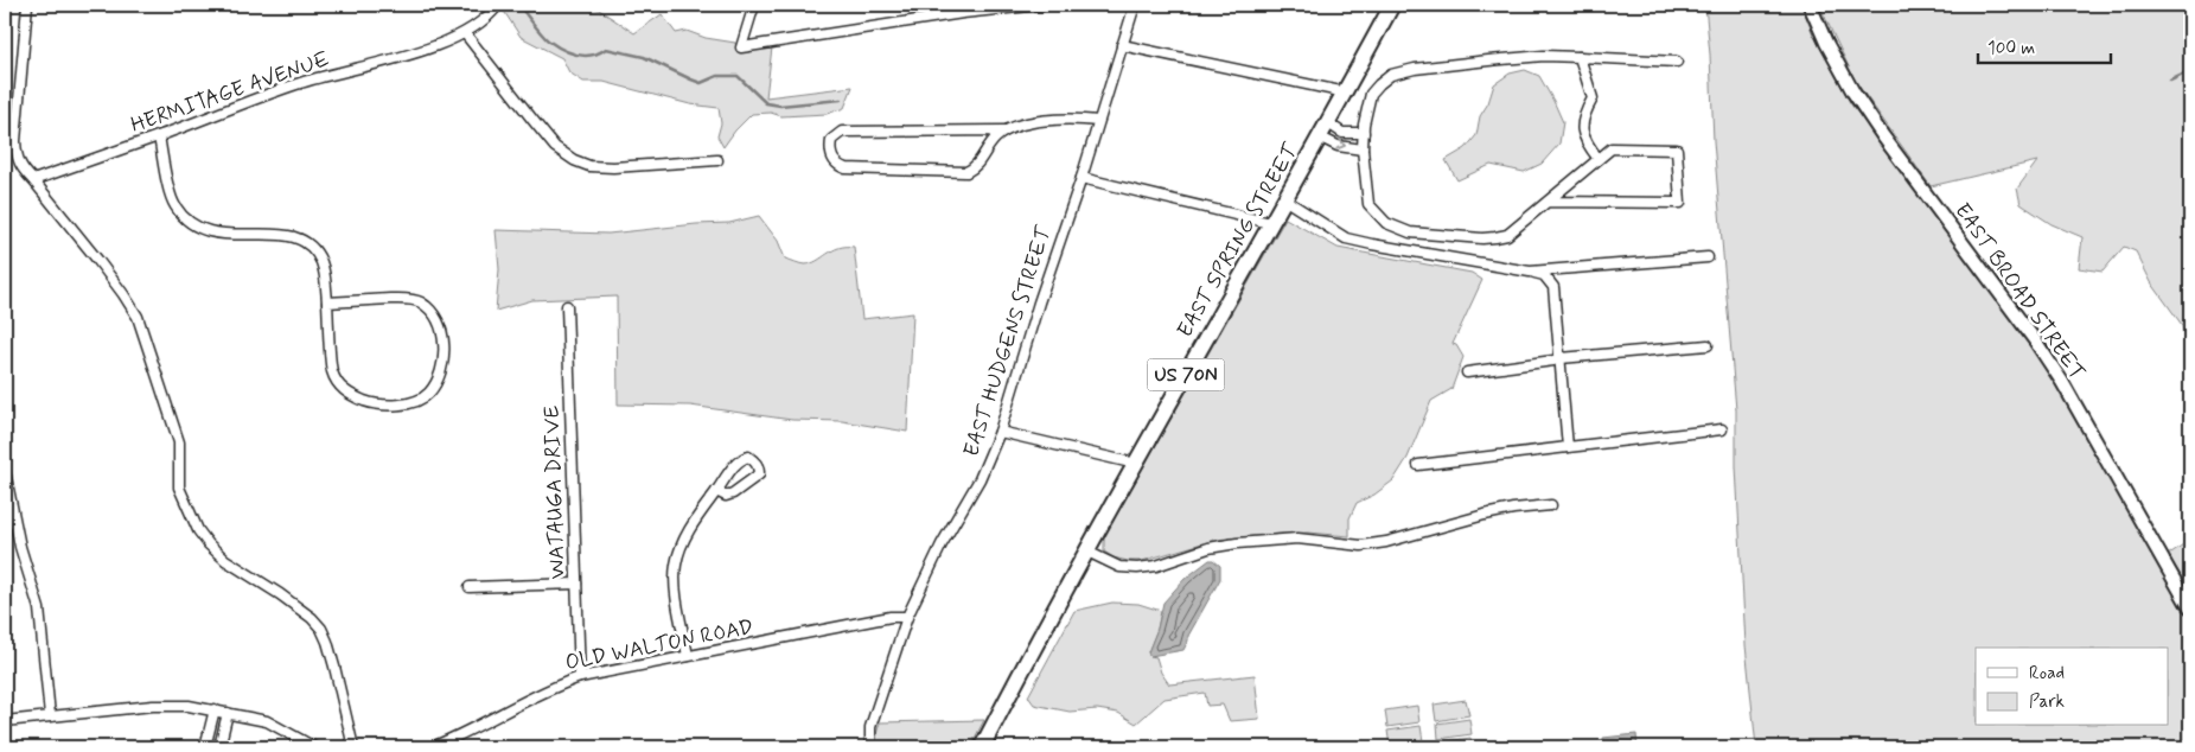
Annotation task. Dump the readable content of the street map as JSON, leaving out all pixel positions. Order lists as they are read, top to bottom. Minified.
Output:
{"streets":{"main road":["EAST SPRING STREET","US 70N"],"street":["HERMITAGE AVENUE","EAST BROAD STREET","EAST HUDGENS STREET","WATAUGA DRIVE","OLD WALTON ROAD"]},"crossings":[["EAST HUDGENS STREET","OLD WALTON ROAD"],["WATAUGA DRIVE","OLD WALTON ROAD"]],"legend":["Road","Park"],"scale_bar":"100 m"}
